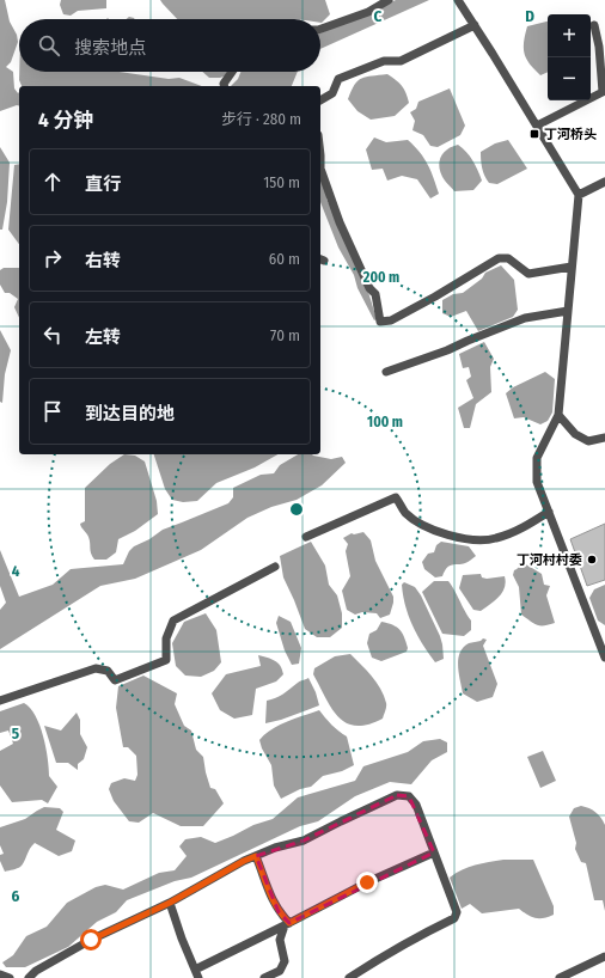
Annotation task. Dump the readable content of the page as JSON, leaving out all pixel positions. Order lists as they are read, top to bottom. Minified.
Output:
{"places":{"transit":["丁河桥头"],"other":["丁河村村委"]},"page":{"map_buttons":["+","−"],"search":"搜索地点","heading":["4 分钟","步行 · 280 m"],"list":[["直行","150 m"],["右转","60 m"],["左转","70 m"],"到达目的地"]},"grid":{"columns":["C","D"],"rows":["4","5","6"]},"rings":["200 m","100 m"]}
